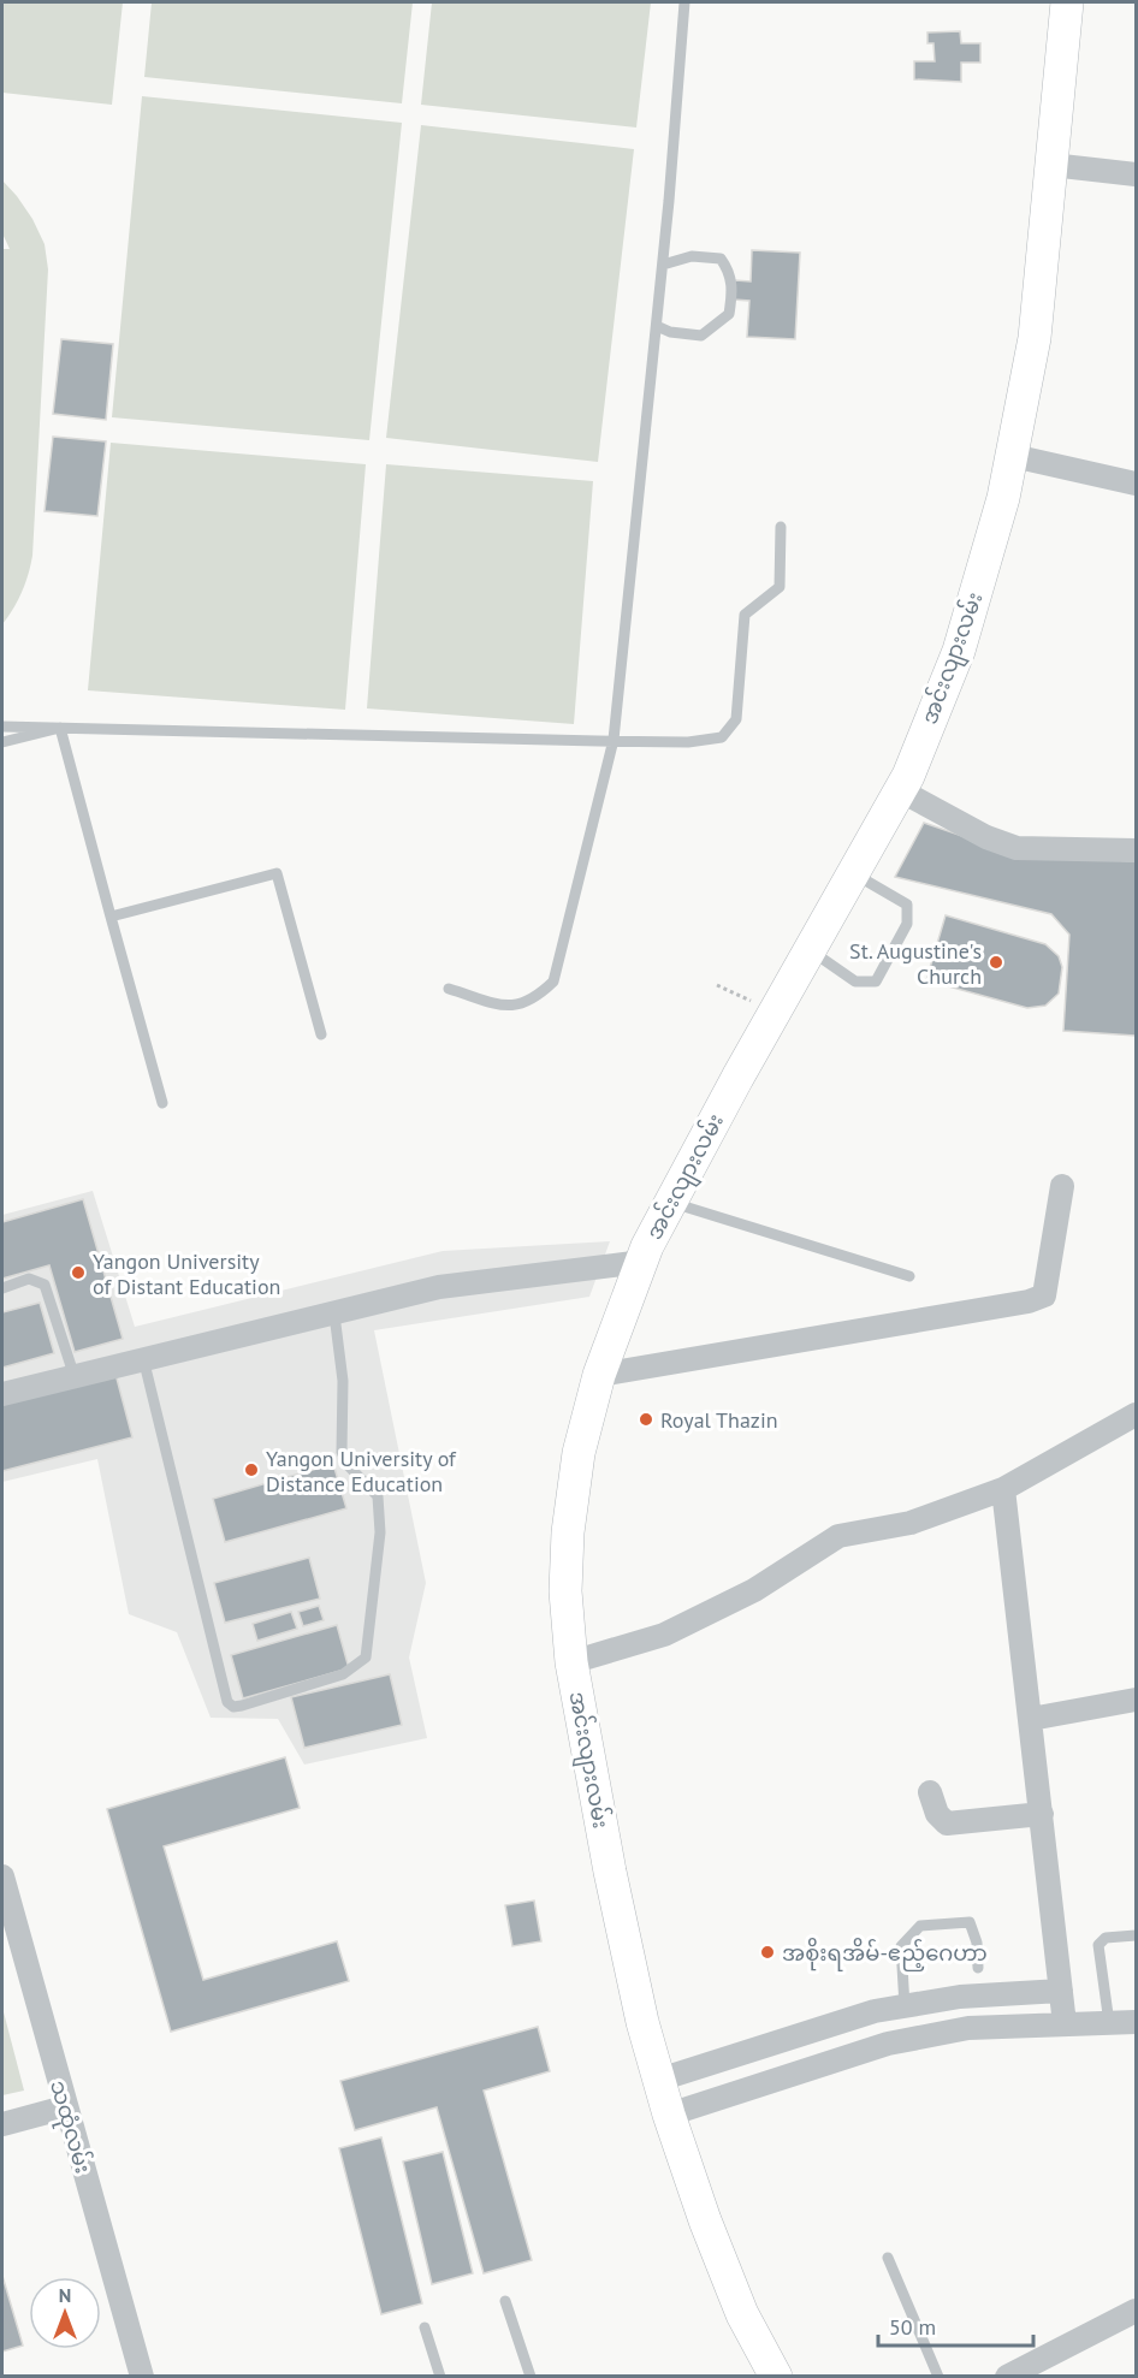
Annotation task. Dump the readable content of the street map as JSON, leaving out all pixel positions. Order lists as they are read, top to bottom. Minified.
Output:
{"streets":{"main road":["အင်းလျားလမ်း"],"street":["သထုံလမ်း"]},"places":["St. Augustine's Church","Yangon University of Distant Education","Royal Thazin","Yangon University of Distance Education","အစိုးရအိမ်-ဧည့်ဂေဟာ"],"scale_bar":"50 m","north":"top"}
